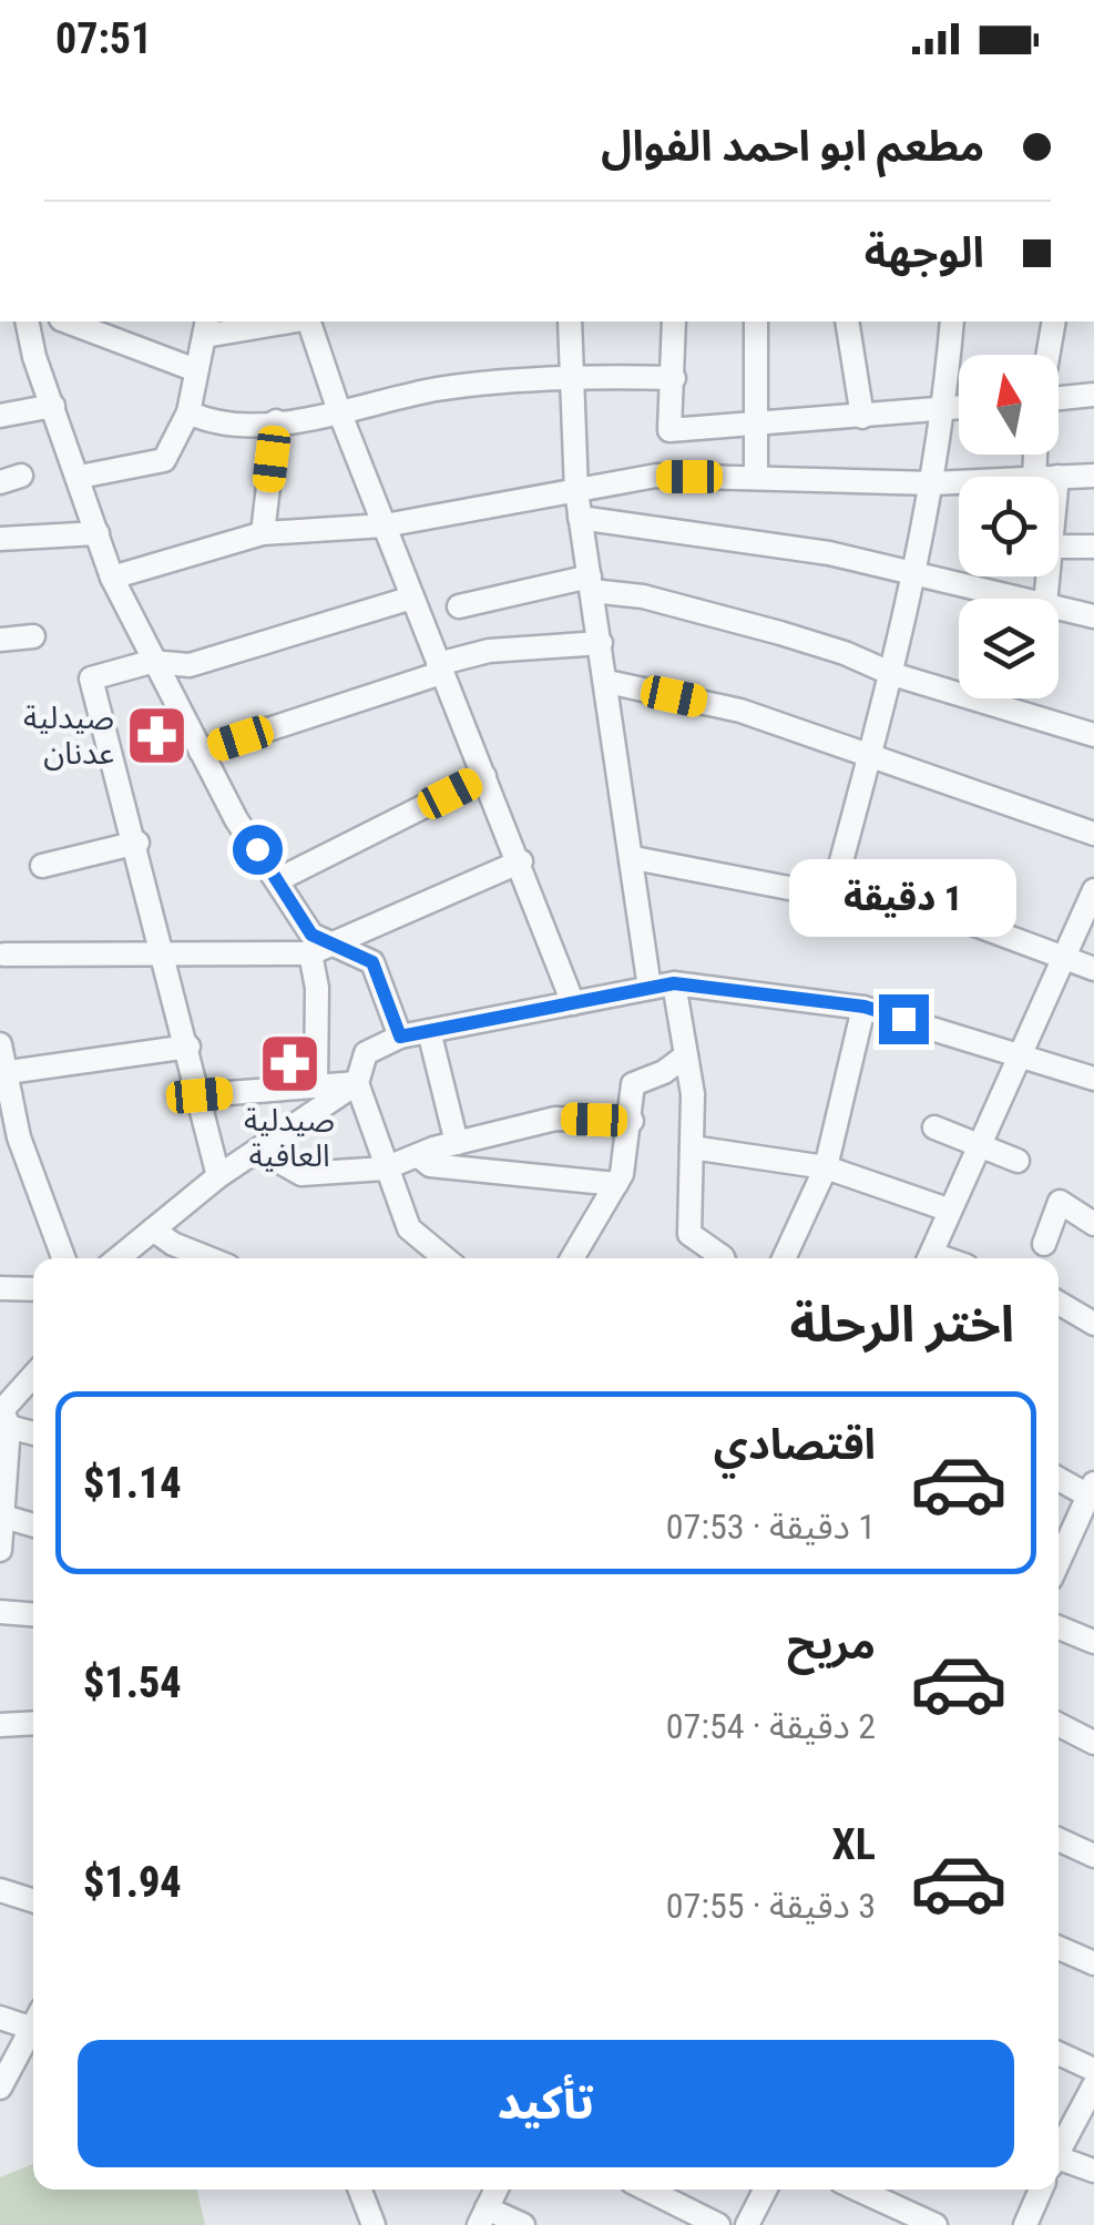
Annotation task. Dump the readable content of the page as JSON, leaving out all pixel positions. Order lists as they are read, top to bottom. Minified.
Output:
{"places":{"pharmacy":["صيدلية عدنان","صيدلية العافية"]},"north":"top","page":{"status":"07:51","banner":["مطعم ابو احمد الفوال","الوجهة"],"bubble":"1 دقيقة","heading":"اختر الرحلة","list":[{"name":"اقتصادي","note":"1 دقيقة · 07:53","value":"$1.14"},{"name":"مريح","note":"2 دقيقة · 07:54","value":"$1.54"},{"name":"XL","note":"3 دقيقة · 07:55","value":"$1.94"}],"buttons":"تأكيد"}}
